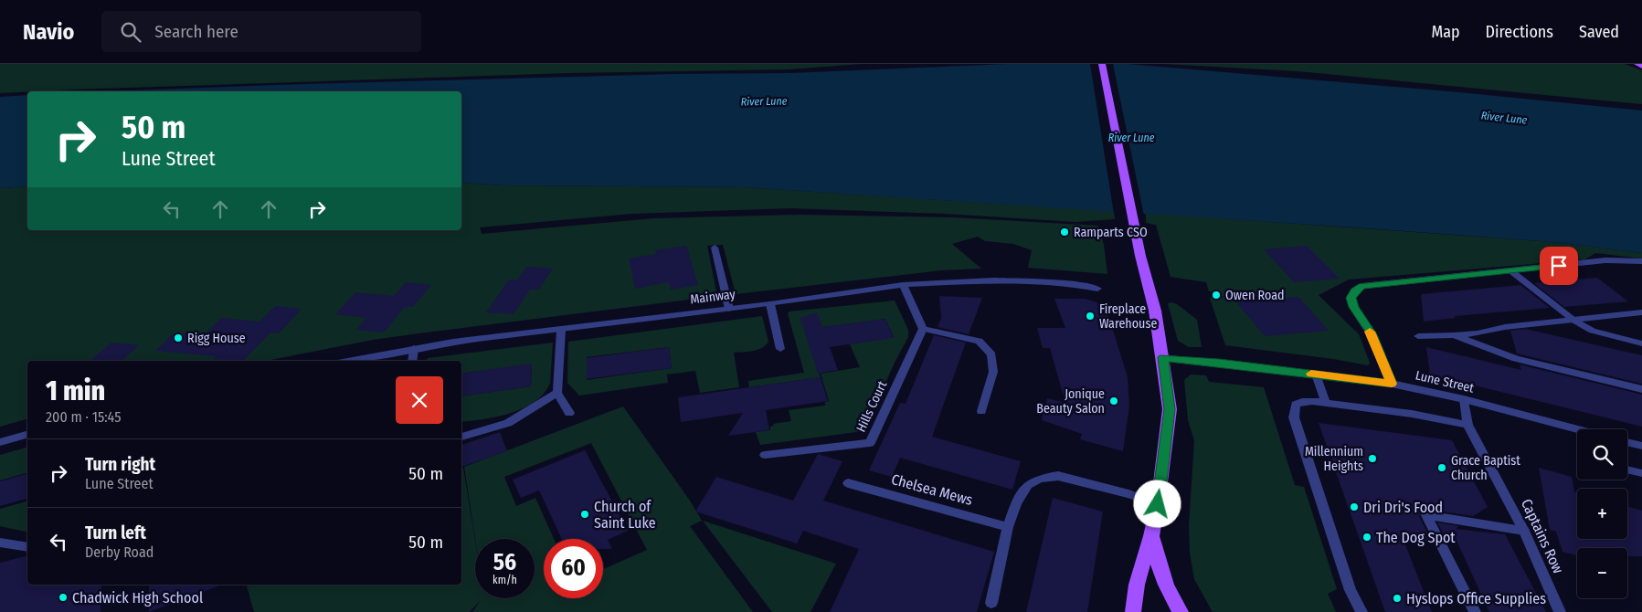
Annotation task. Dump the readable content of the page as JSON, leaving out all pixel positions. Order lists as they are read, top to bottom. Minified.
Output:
{"streets":{"street":["Mainway","Lune Street","Hills Court","Chelsea Mews","Captains Row"]},"crossings":[["Lune Street","Captains Row"]],"water":["River Lune"],"places":["Ramparts CSO","Owen Road","Fireplace Warehouse","Rigg House","Jonique Beauty Salon","Millennium Heights","Grace Baptist Church","Dri Dri's Food","Church of Saint Luke","The Dog Spot","Chadwick High School","Hyslops Office Supplies"],"page":{"header":"Navio","search":"Search here","nav":["Map","Directions","Saved"],"turn":["50 m","Lune Street"],"heading":["1 min","200 m · 15:45"],"map_buttons":["+","−"],"list":[{"name":"Turn right","note":"Lune Street","value":"50 m"},{"name":"Turn left","note":"Derby Road","value":"50 m"}],"speed":"56 km/h","limit":"60"}}
